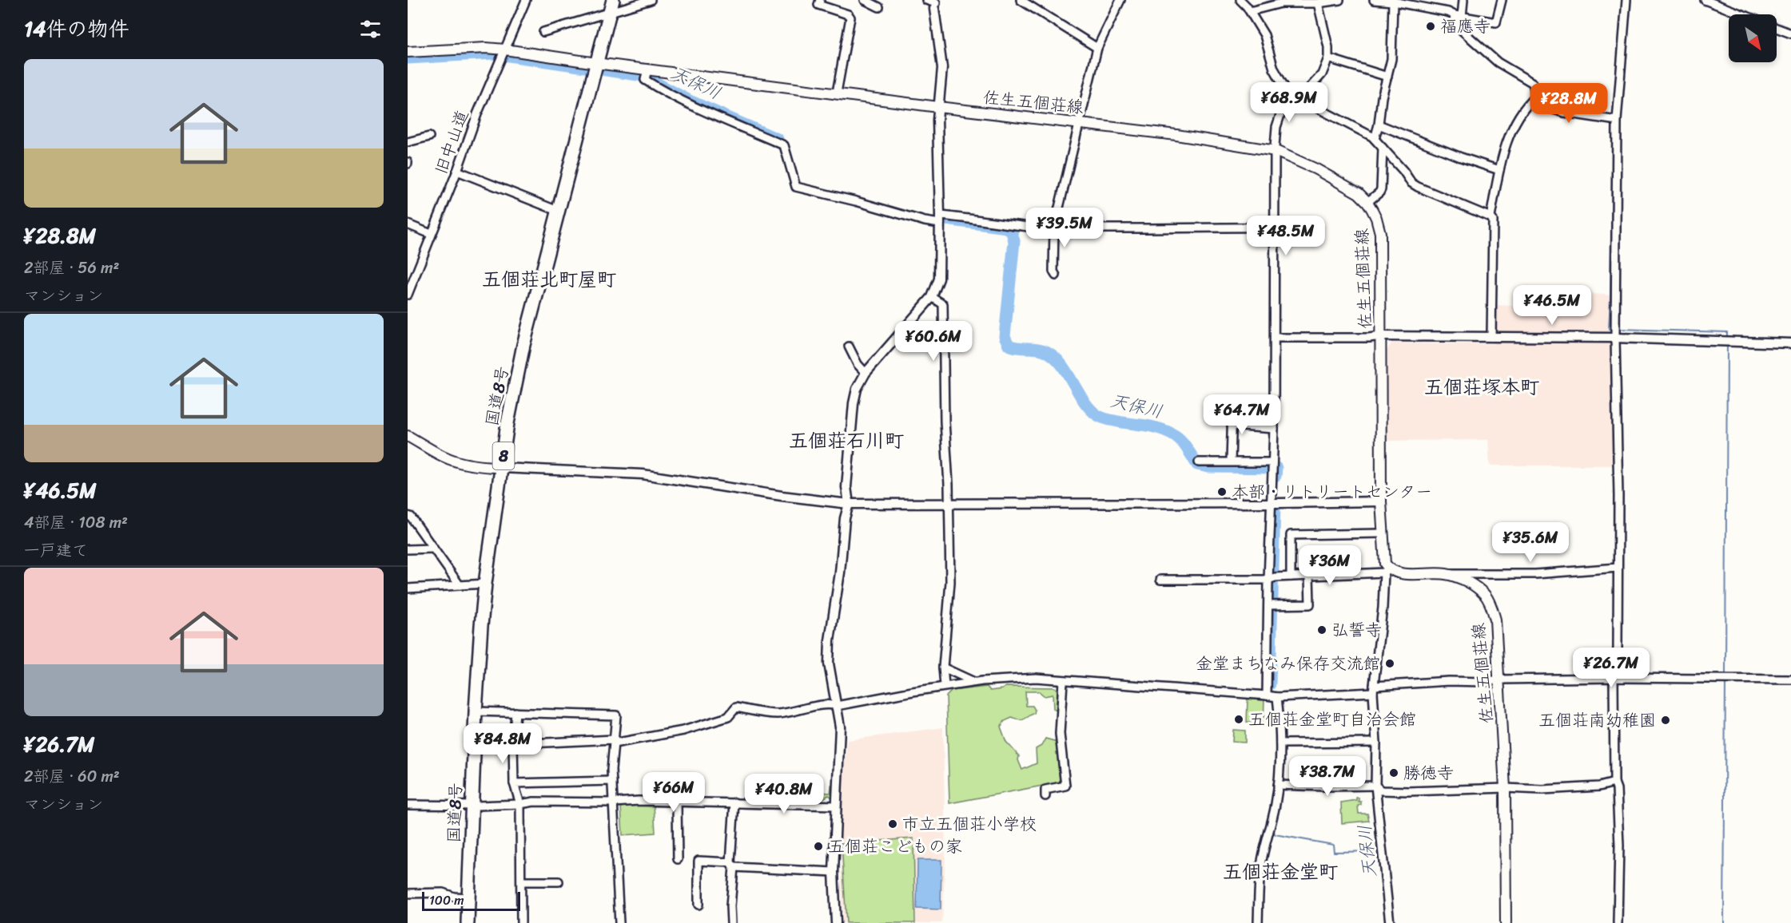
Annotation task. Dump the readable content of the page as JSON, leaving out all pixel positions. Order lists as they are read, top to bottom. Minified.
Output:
{"streets":{"highway":["国道8号","8"],"main road":["佐生五個荘線"],"street":["旧中山道"]},"crossings":[["佐生五個荘線","旧中山道"],["佐生五個荘線","国道8号"]],"districts":["五個荘北町屋町","五個荘塚本町","五個荘石川町","五個荘金堂町"],"water":["天保川"],"places":["福應寺","本部・リトリートセンター","弘誓寺","金堂まちなみ保存交流館","五個荘金堂町自治会館","五個荘南幼稚園","勝徳寺","市立五個荘小学校","五個荘こどもの家"],"scale_bar":"100 m","north":"bottom right","page":{"heading":"14件の物件","list":[{"name":"¥28.8M","note":"2部屋 · 56 m² · マンション"},{"name":"¥46.5M","note":"4部屋 · 108 m² · 一戸建て"},{"name":"¥26.7M","note":"2部屋 · 60 m² · マンション"}],"price":["¥68.9M","¥28.8M","¥39.5M","¥48.5M","¥46.5M","¥60.6M","¥64.7M","¥35.6M","¥36M","¥26.7M","¥84.8M","¥38.7M","¥66M","¥40.8M"],"scale":"100 m"}}
